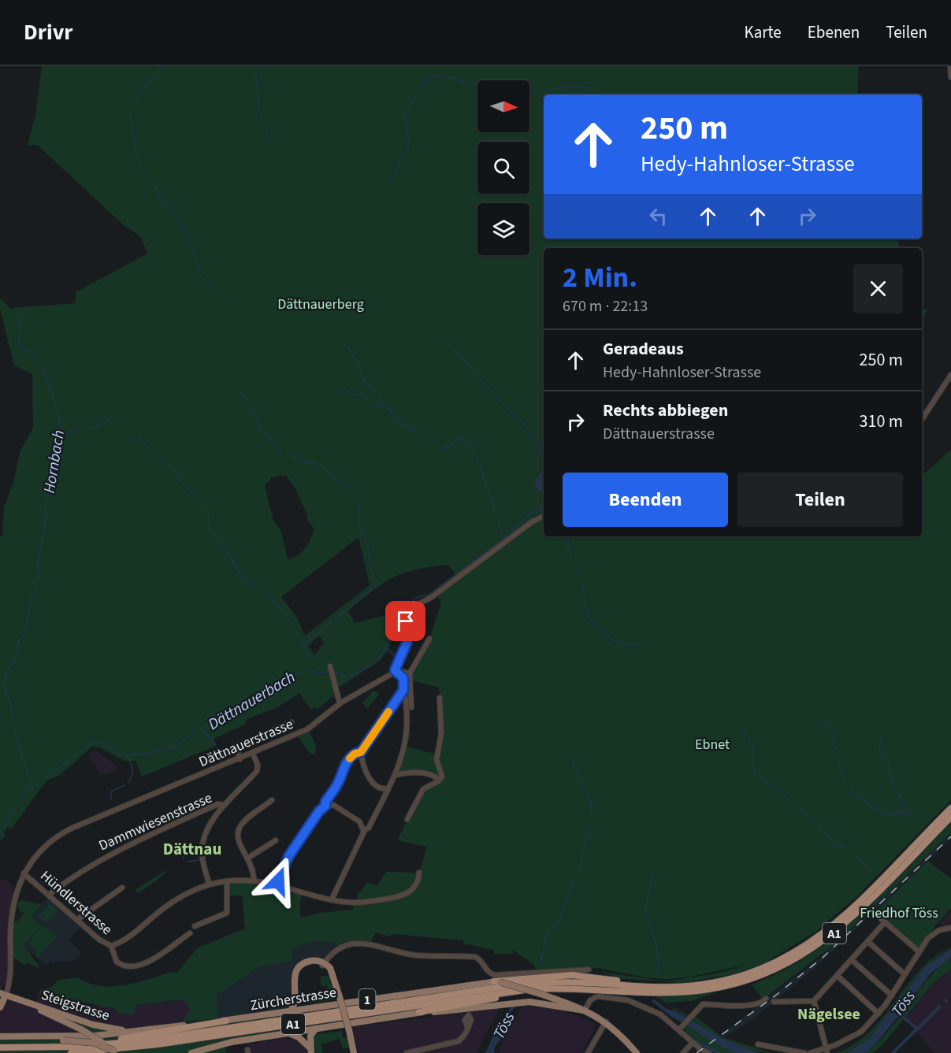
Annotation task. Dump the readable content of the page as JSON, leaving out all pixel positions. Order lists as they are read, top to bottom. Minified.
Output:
{"streets":{"highway":["A1"],"main road":["Dättnauerstrasse","Zürcherstrasse","1","Steigstrasse"],"street":["Dammwiesenstrasse","Hündlerstrasse"]},"crossings":[["Dättnauerstrasse","Hündlerstrasse"],["Dättnauerstrasse","Steigstrasse"],["Dammwiesenstrasse","Hündlerstrasse"],["A1","Zürcherstrasse"],["Zürcherstrasse","Steigstrasse"]],"districts":["Dättnau","Nägelsee"],"water":["Hornbach","Dättnauerbach","Töss"],"parks":["Dättnauerberg","Ebnet","Friedhof Töss"],"north":"right","page":{"header":"Drivr","nav":["Karte","Ebenen","Teilen"],"turn":["250 m","Hedy-Hahnloser-Strasse"],"heading":["2 Min.","670 m · 22:13"],"list":[{"name":"Geradeaus","note":"Hedy-Hahnloser-Strasse","value":"250 m"},{"name":"Rechts abbiegen","note":"Dättnauerstrasse","value":"310 m"}],"buttons":["Beenden","Teilen"]}}
